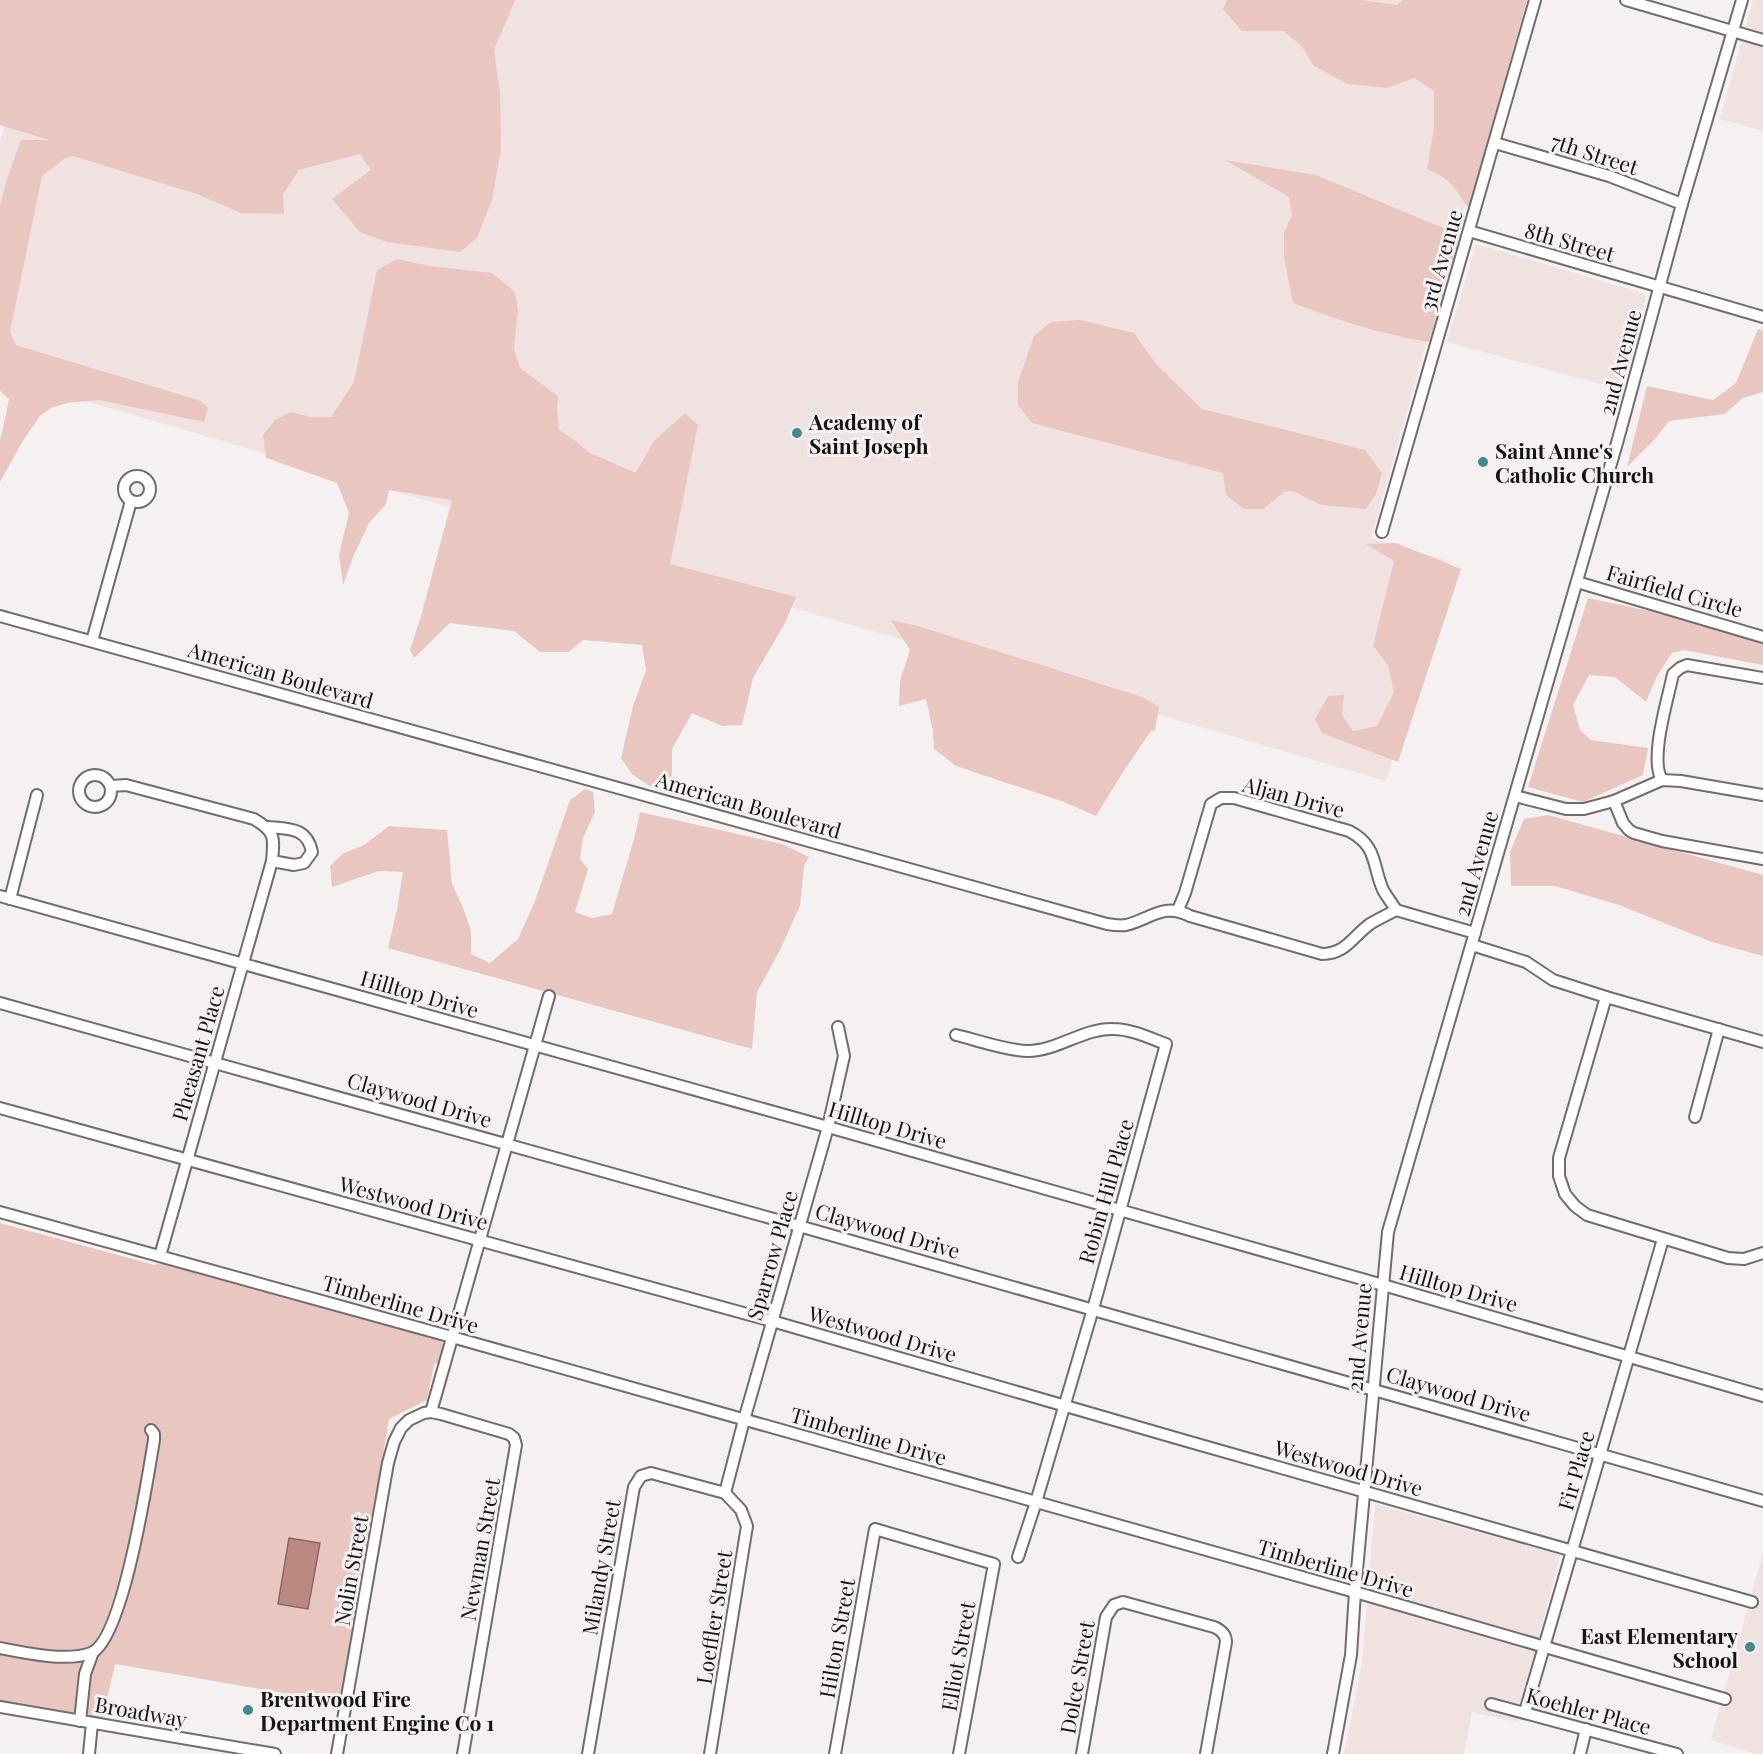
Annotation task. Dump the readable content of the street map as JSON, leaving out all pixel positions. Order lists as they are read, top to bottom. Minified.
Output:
{"streets":{"street":["7th Street","8th Street","3rd Avenue","2nd Avenue","Fairfield Circle","American Boulevard","Aljan Drive","Hilltop Drive","Pheasant Place","Claywood Drive","Robin Hill Place","Westwood Drive","Sparrow Place","Timberline Drive","Fir Place","Newman Street","Milandy Street","Nolin Street","Loeffler Street","Hilton Street","Elliot Street","Dolce Street","Koehler Place","Broadway"]},"crossings":[["7th Street","3rd Avenue"],["7th Street","2nd Avenue"],["8th Street","3rd Avenue"],["8th Street","2nd Avenue"],["2nd Avenue","Fairfield Circle"],["2nd Avenue","Hilltop Drive"],["2nd Avenue","Claywood Drive"],["2nd Avenue","Westwood Drive"],["2nd Avenue","Timberline Drive"],["American Boulevard","Aljan Drive"],["Hilltop Drive","Pheasant Place"],["Hilltop Drive","Robin Hill Place"],["Hilltop Drive","Sparrow Place"],["Hilltop Drive","Fir Place"],["Pheasant Place","Claywood Drive"],["Pheasant Place","Westwood Drive"],["Pheasant Place","Timberline Drive"],["Claywood Drive","Robin Hill Place"],["Claywood Drive","Sparrow Place"],["Claywood Drive","Fir Place"],["Robin Hill Place","Westwood Drive"],["Robin Hill Place","Timberline Drive"],["Westwood Drive","Sparrow Place"],["Westwood Drive","Fir Place"],["Sparrow Place","Timberline Drive"],["Sparrow Place","Milandy Street"],["Sparrow Place","Loeffler Street"],["Timberline Drive","Fir Place"],["Fir Place","Koehler Place"],["Newman Street","Nolin Street"],["Milandy Street","Loeffler Street"],["Hilton Street","Elliot Street"]],"places":["Academy of Saint Joseph","Saint Anne's Catholic Church","East Elementary School","Brentwood Fire Department Engine Co 1"]}
